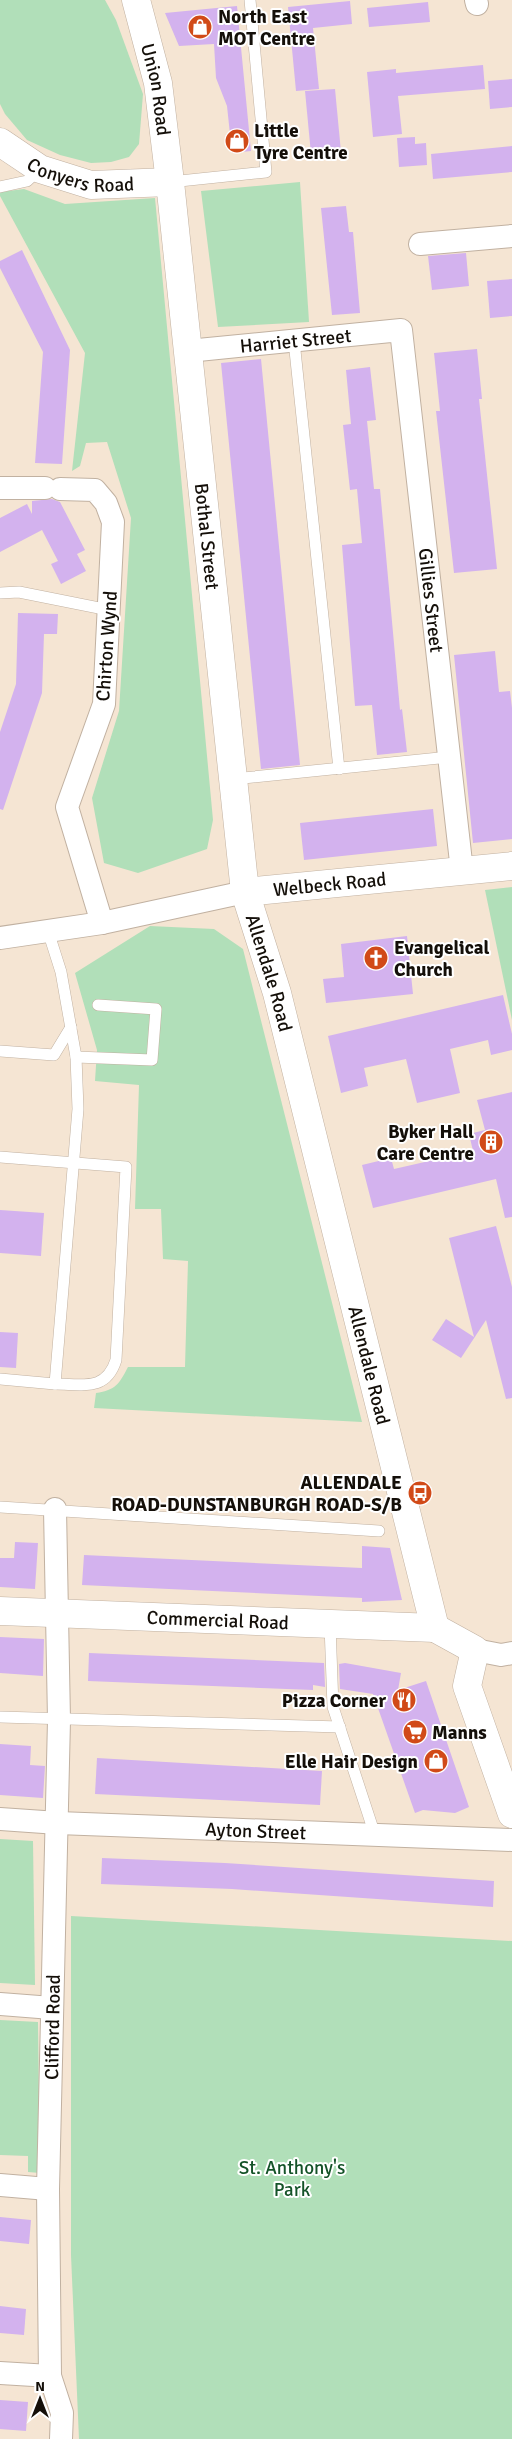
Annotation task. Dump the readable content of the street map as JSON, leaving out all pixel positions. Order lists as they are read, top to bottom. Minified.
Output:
{"streets":{"main road":["Union Road","Conyers Road","Bothal Street","Welbeck Road","Allendale Road","Commercial Road"],"street":["Harriet Street","Gillies Street","Chirton Wynd","Ayton Street","Clifford Road"]},"crossings":[["Union Road","Conyers Road"],["Union Road","Bothal Street"],["Conyers Road","Bothal Street"],["Harriet Street","Bothal Street"],["Harriet Street","Gillies Street"],["Bothal Street","Welbeck Road"],["Bothal Street","Allendale Road"],["Gillies Street","Welbeck Road"],["Chirton Wynd","Welbeck Road"],["Welbeck Road","Allendale Road"],["Allendale Road","Commercial Road"],["Commercial Road","Clifford Road"],["Ayton Street","Clifford Road"]],"parks":["St. Anthony's Park"],"places":{"shop":["North East MOT Centre","Little Tyre Centre","Elle Hair Design"],"church":["Evangelical Church"],"building":["Byker Hall Care Centre"],"bus stop":["ALLENDALE ROAD-DUNSTANBURGH ROAD-S/B"],"restaurant":["Pizza Corner"],"supermarket":["Manns"]},"north":"top"}
